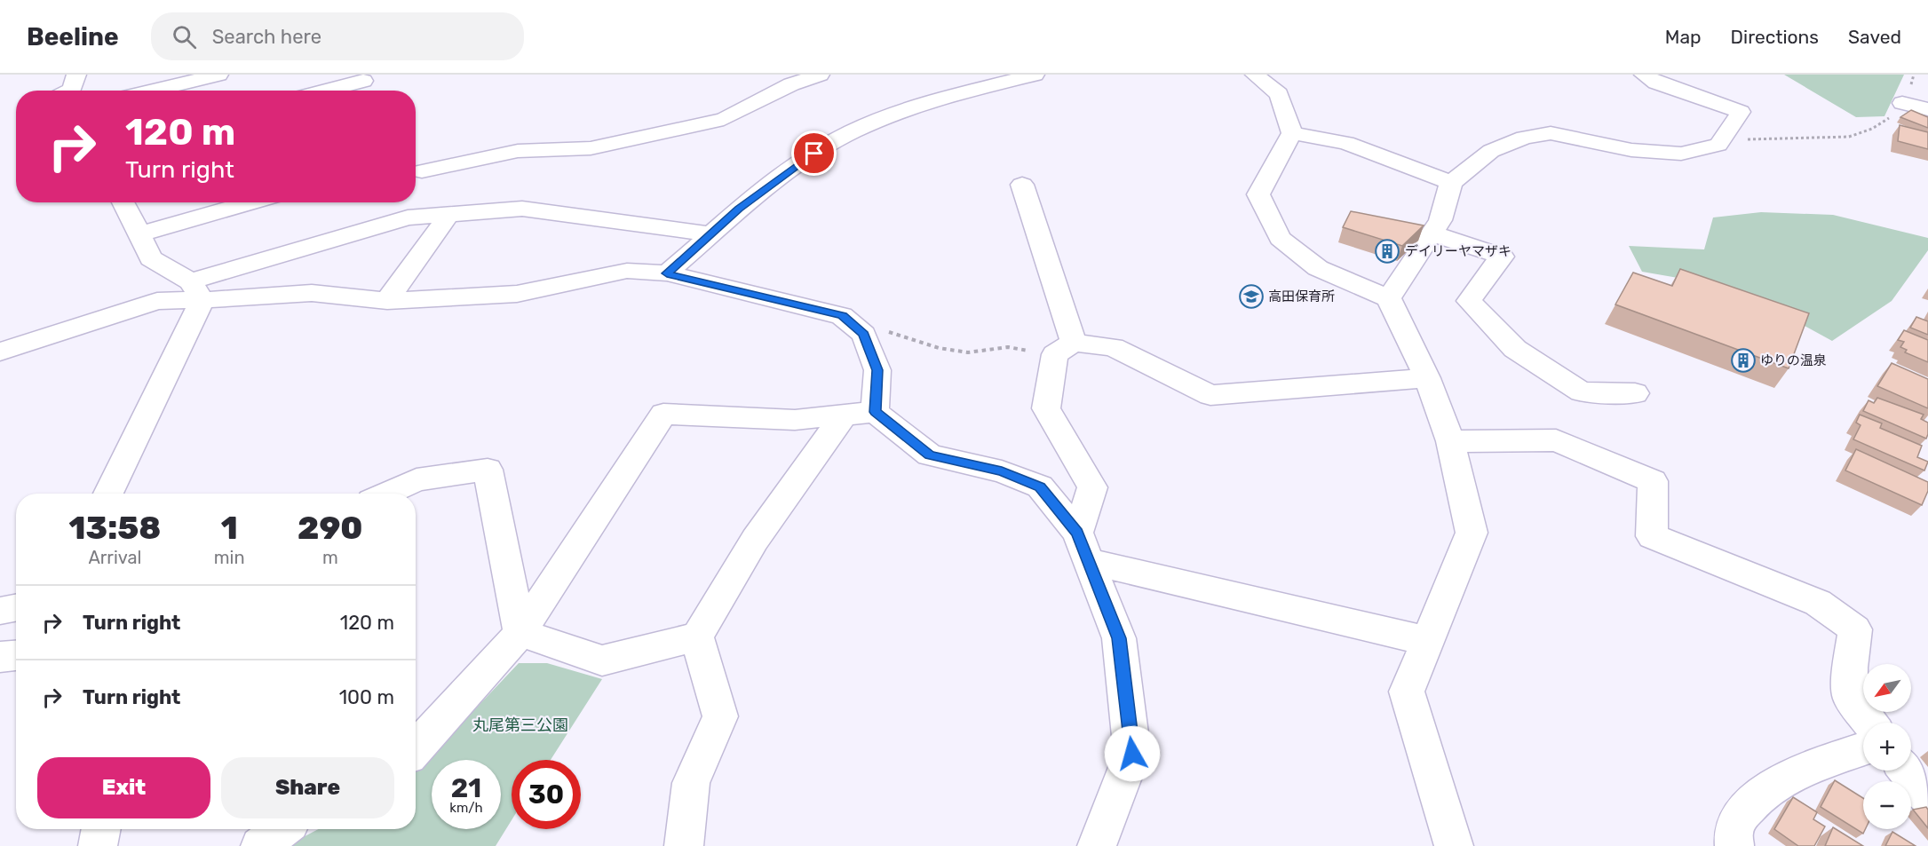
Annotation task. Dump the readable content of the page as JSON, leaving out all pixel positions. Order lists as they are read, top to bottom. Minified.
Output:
{"parks":["丸尾第三公園"],"places":{"building":["デイリーヤマザキ","ゆりの温泉"],"school or university":["高田保育所"]},"north":"bottom left","page":{"header":"Beeline","search":"Search here","nav":["Map","Directions","Saved"],"turn":["120 m","Turn right"],"eta":["13:58","Arrival","1","min","290","m"],"list":[{"name":"Turn right","value":"120 m"},{"name":"Turn right","value":"100 m"}],"map_buttons":["+","−"],"buttons":["Exit","Share"],"speed":"21 km/h","limit":"30"}}
